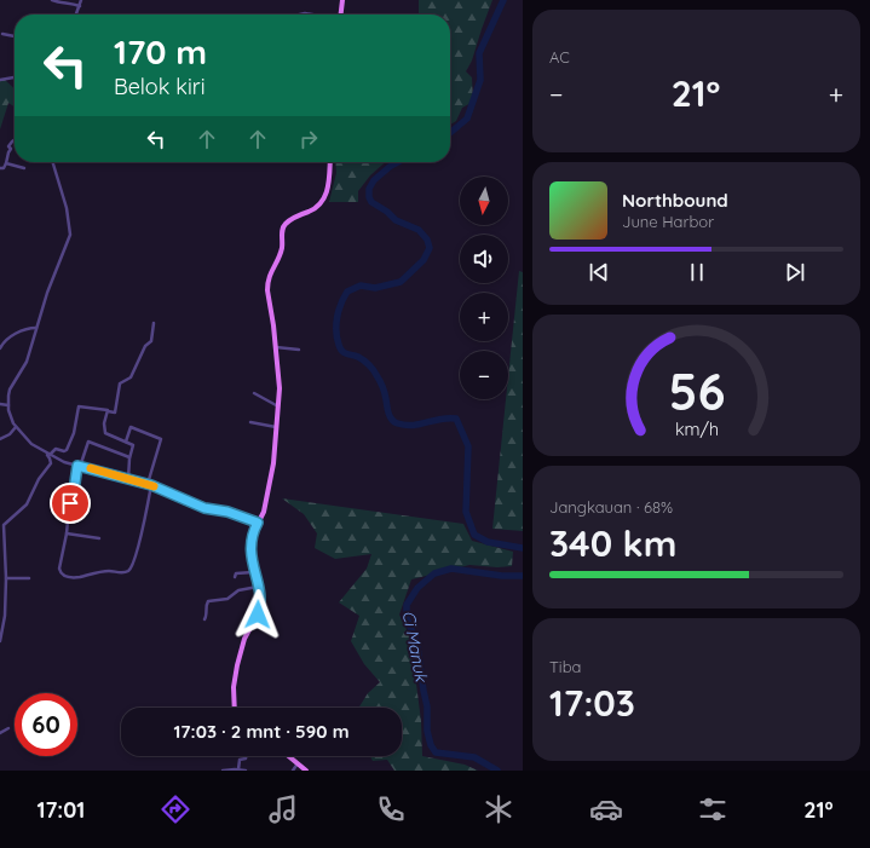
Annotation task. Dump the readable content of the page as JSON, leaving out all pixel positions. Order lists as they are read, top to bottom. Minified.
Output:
{"water":["Ci Manuk"],"north":"bottom","page":{"tile":["AC",["Jangkauan · 68%","340 km"],["Tiba","17:03"]],"turn":["170 m","Belok kiri"],"heat":["−","21°","+"],"map_buttons":["+","−"],"song":["Northbound","June Harbor"],"limit":"60","trip":"17:03 · 2 mnt · 590 m","tabs":["17:01","21°"],"gauge":["56","km/h"]}}
